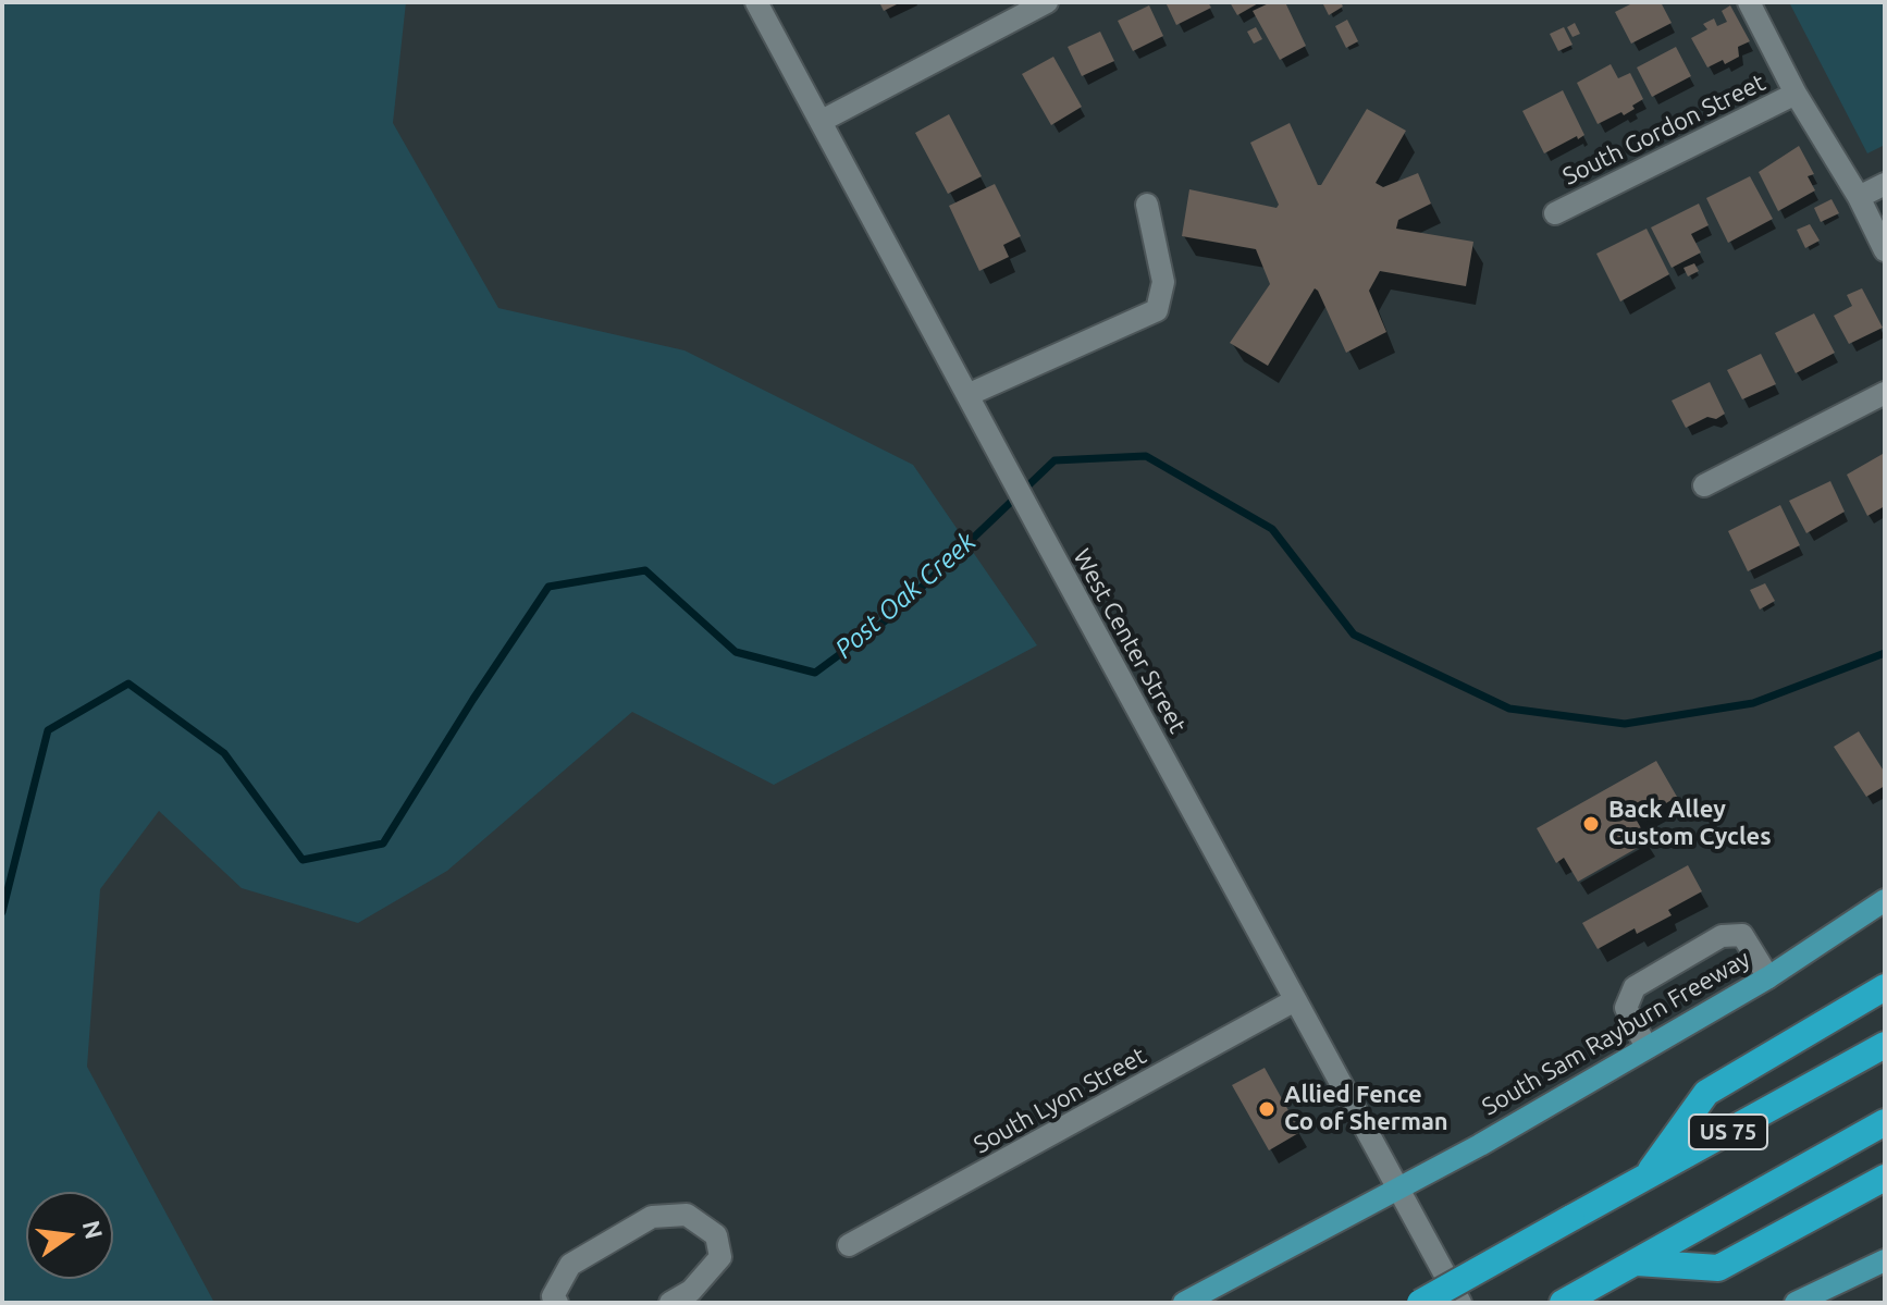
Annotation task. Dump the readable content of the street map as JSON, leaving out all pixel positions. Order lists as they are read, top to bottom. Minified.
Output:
{"streets":{"highway":["US 75"],"main road":["South Sam Rayburn Freeway"],"street":["South Gordon Street","West Center Street","South Lyon Street"]},"crossings":[["West Center Street","South Sam Rayburn Freeway"],["West Center Street","South Lyon Street"]],"water":["Post Oak Creek"],"places":["Back Alley Custom Cycles","Allied Fence Co of Sherman"],"north":"right"}
